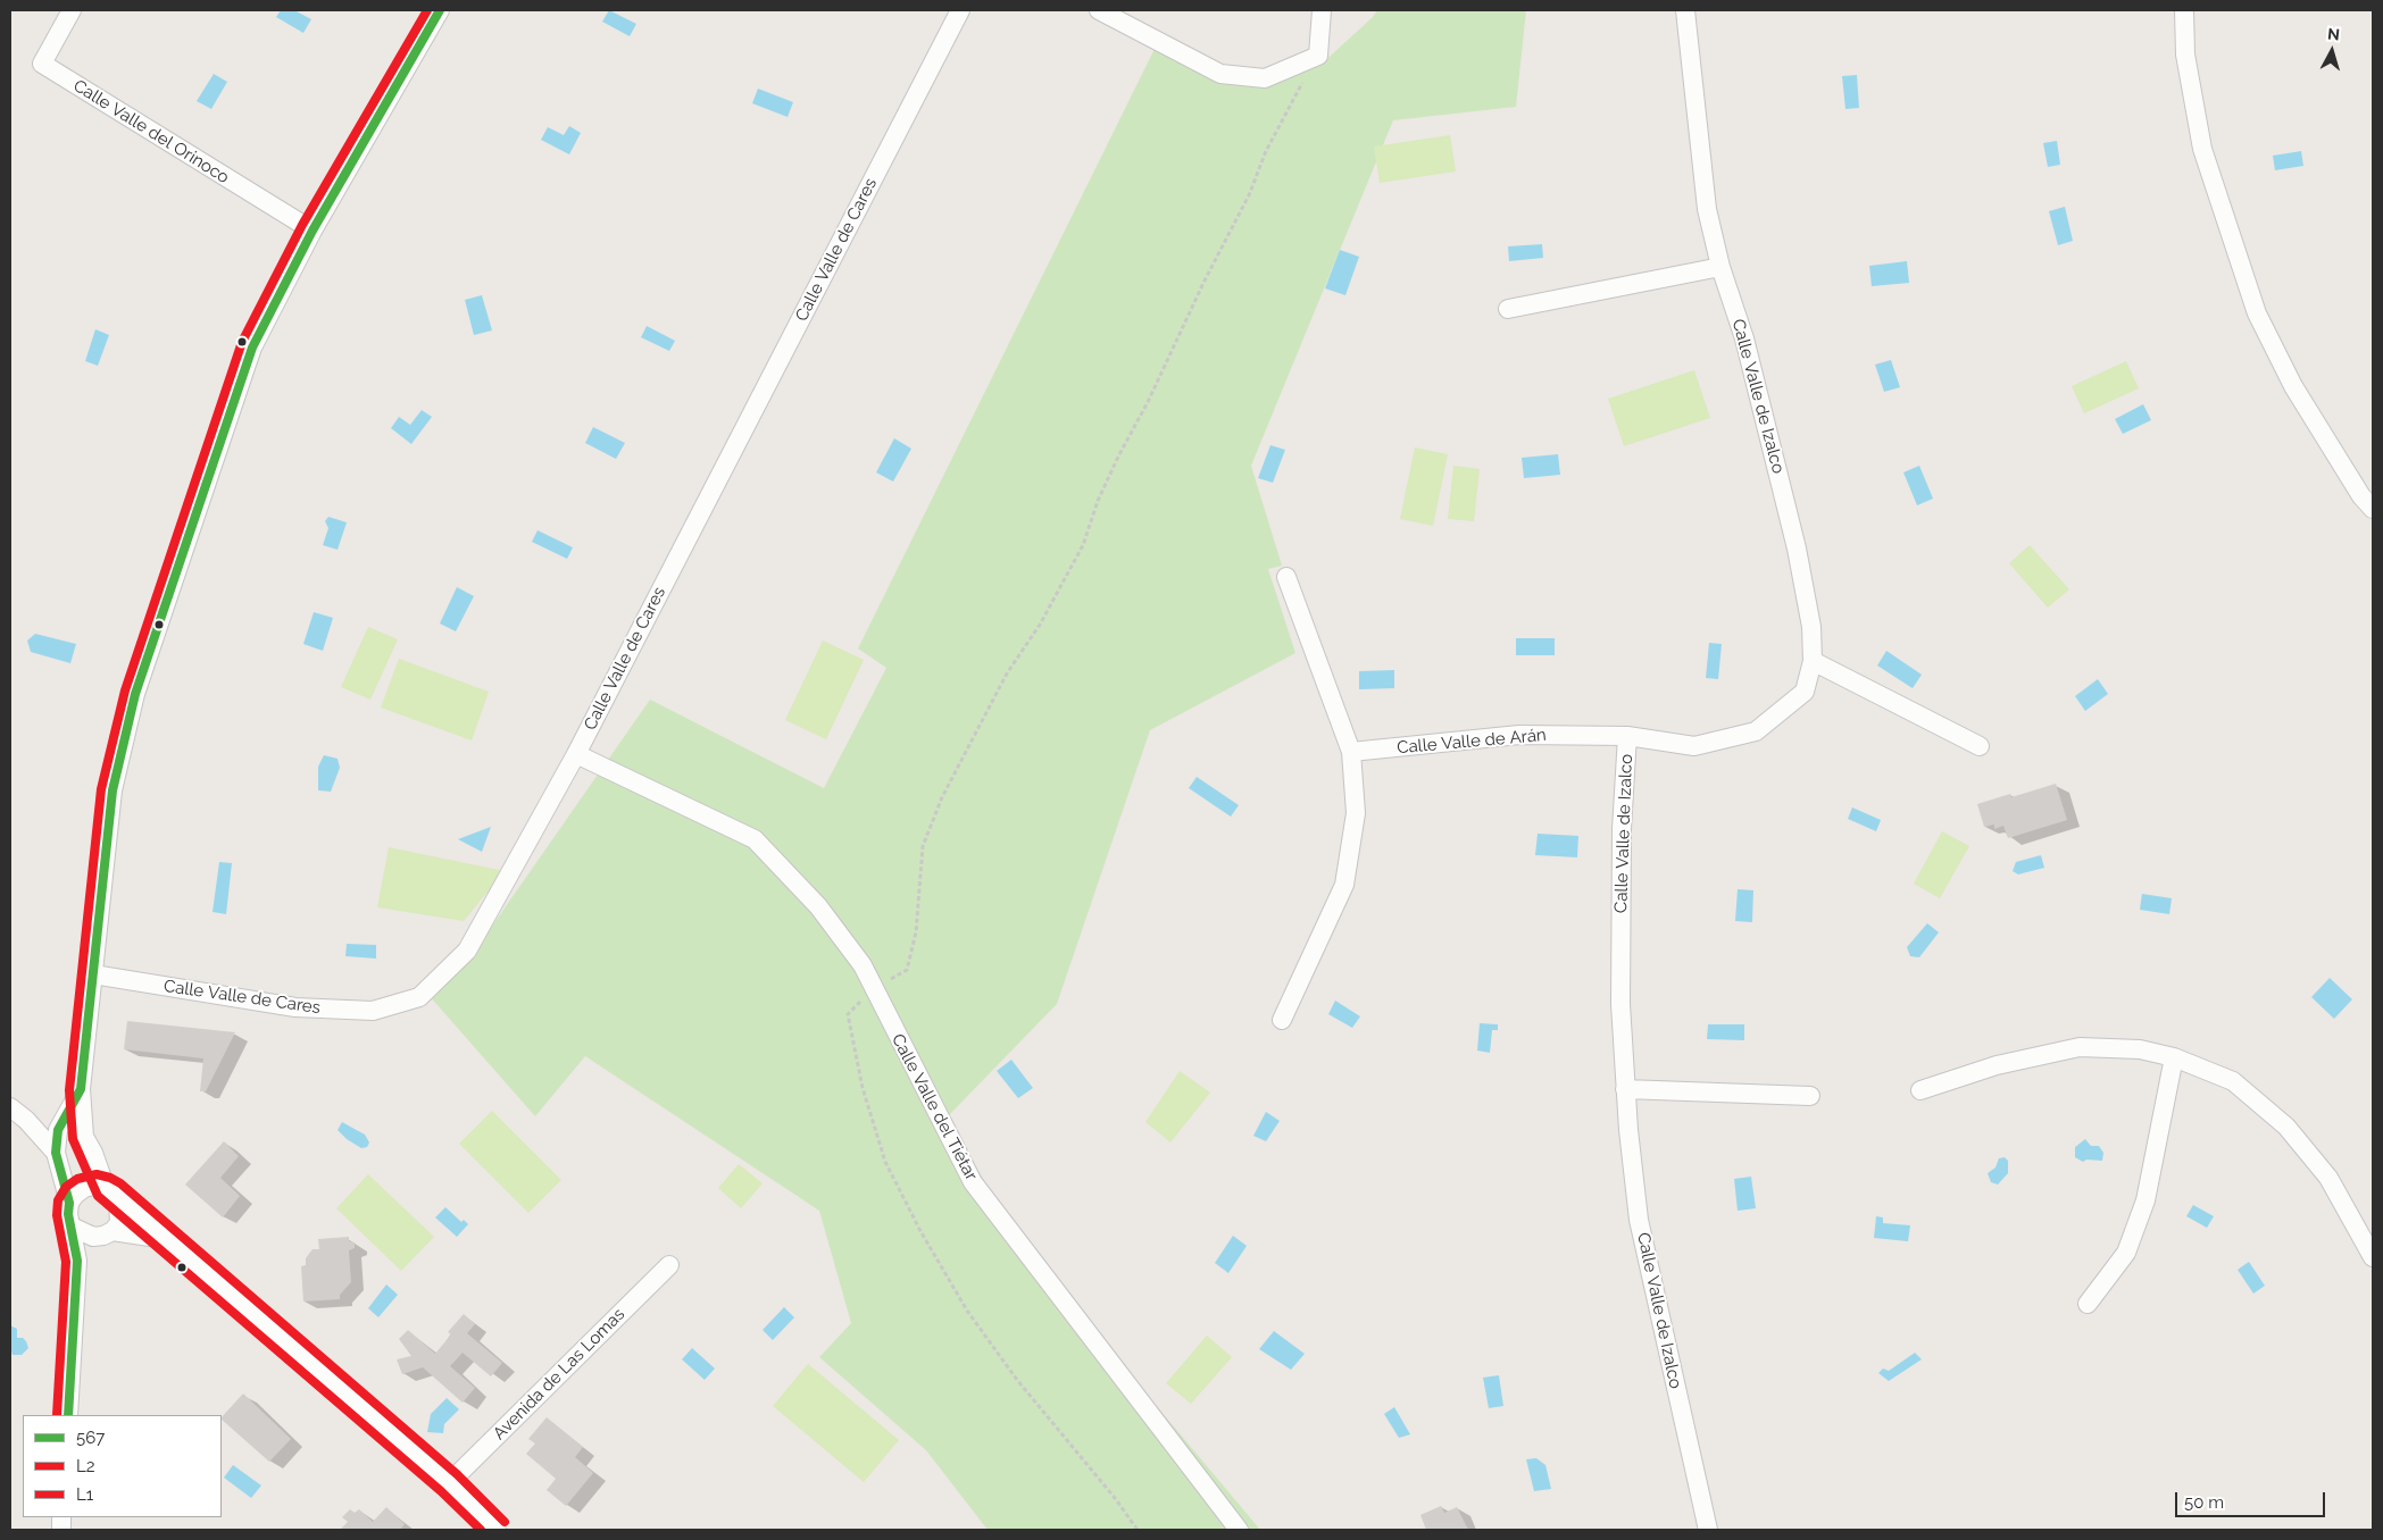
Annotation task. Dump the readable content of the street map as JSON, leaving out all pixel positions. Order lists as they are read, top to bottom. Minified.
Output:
{"streets":{"street":["Calle Valle del Orinoco","Calle Valle de Cares","Calle Valle de Izalco","Calle Valle de Arán","Calle Valle del Tiétar","Avenida de Las Lomas"]},"crossings":[["Calle Valle de Cares","Calle Valle del Tiétar"],["Calle Valle de Izalco","Calle Valle de Arán"]],"lines":["transit line 567","transit line L2","transit line L1"],"legend":["567","L2","L1"],"scale_bar":"50 m","north":"top"}
